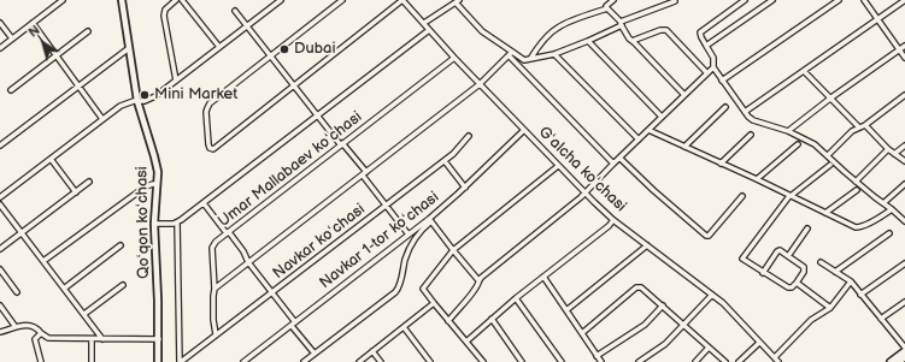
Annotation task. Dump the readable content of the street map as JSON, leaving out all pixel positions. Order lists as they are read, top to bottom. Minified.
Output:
{"streets":{"main road":["Qoʻqon koʻchasi"],"street":["Umar Mallabaev koʻchasi","Gʻalcha koʻchasi","Navkar 1-tor koʻchasi","Navkar koʻchasi"]},"crossings":[["Umar Mallabaev koʻchasi","Gʻalcha koʻchasi"],["Umar Mallabaev koʻchasi","Navkar koʻchasi"],["Gʻalcha koʻchasi","Navkar 1-tor koʻchasi"]],"places":["Dubai","Mini Market"],"north":"top left"}
